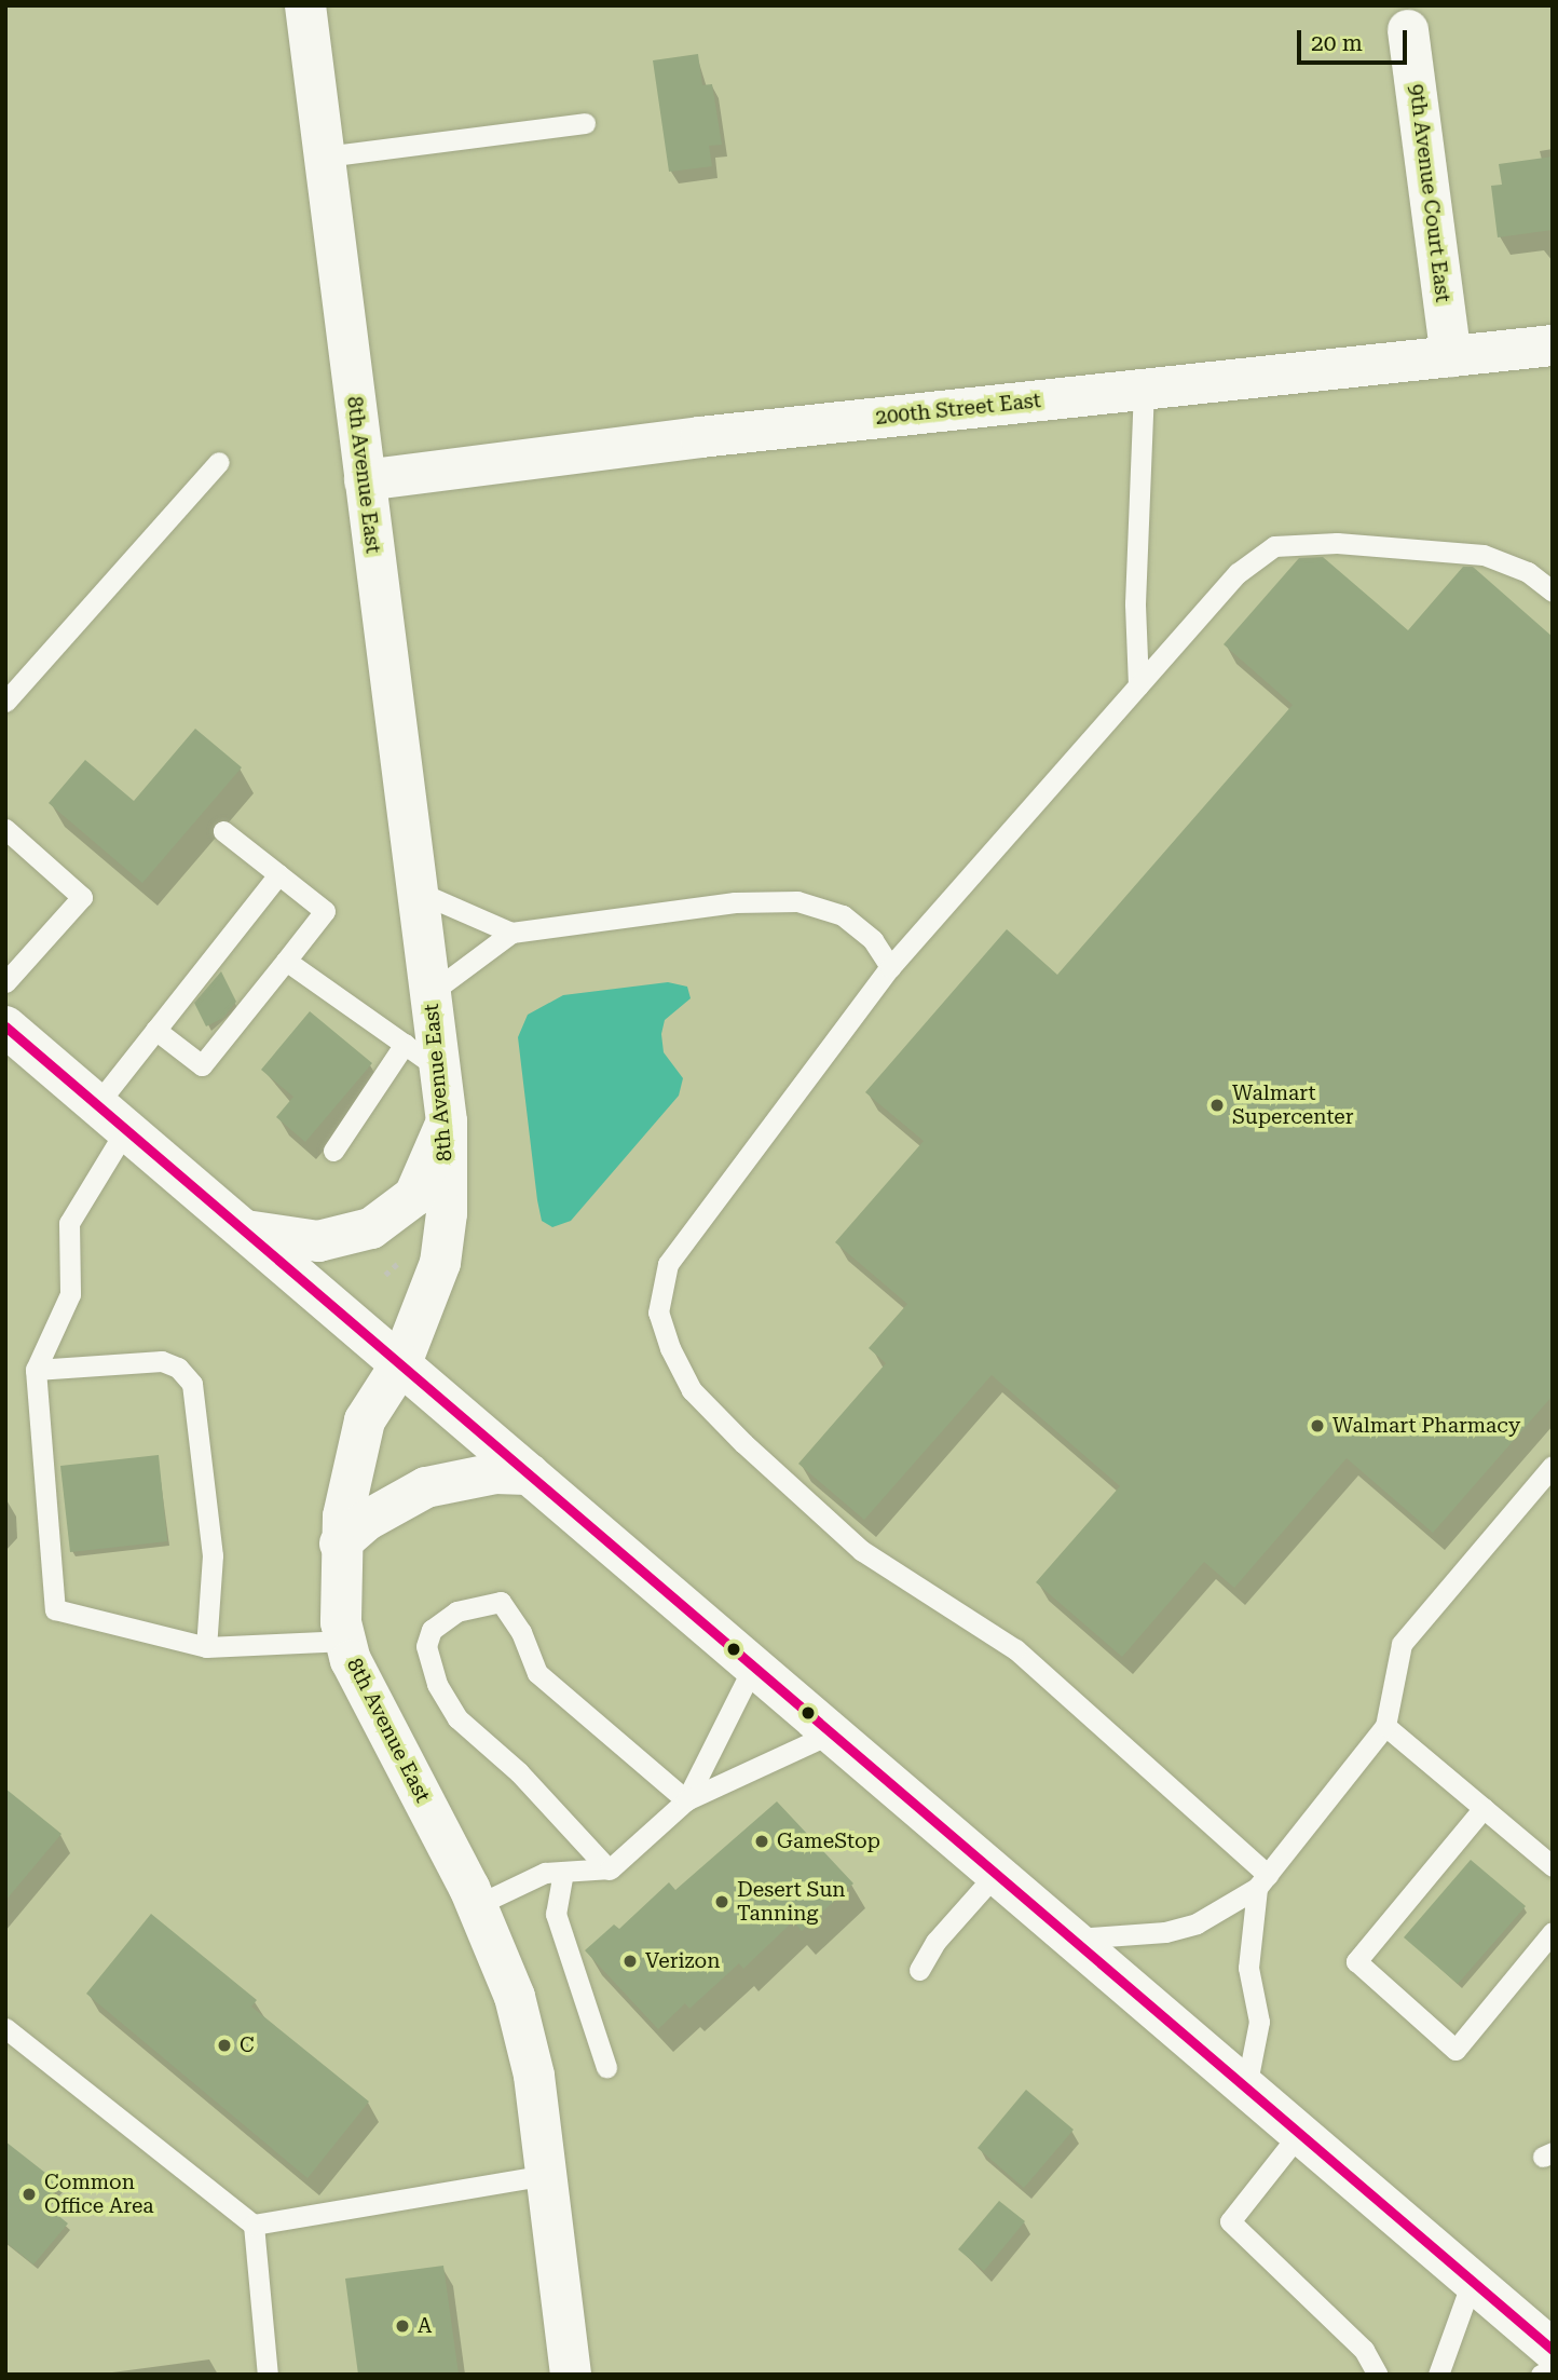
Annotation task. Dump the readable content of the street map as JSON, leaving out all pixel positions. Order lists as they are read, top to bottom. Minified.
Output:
{"streets":{"street":["9th Avenue Court East","200th Street East","8th Avenue East"]},"crossings":[["9th Avenue Court East","200th Street East"],["200th Street East","8th Avenue East"]],"places":["Walmart Supercenter","Walmart Pharmacy","GameStop","Desert Sun Tanning","Verizon","C","Common Office Area","A"],"scale_bar":"20 m"}
